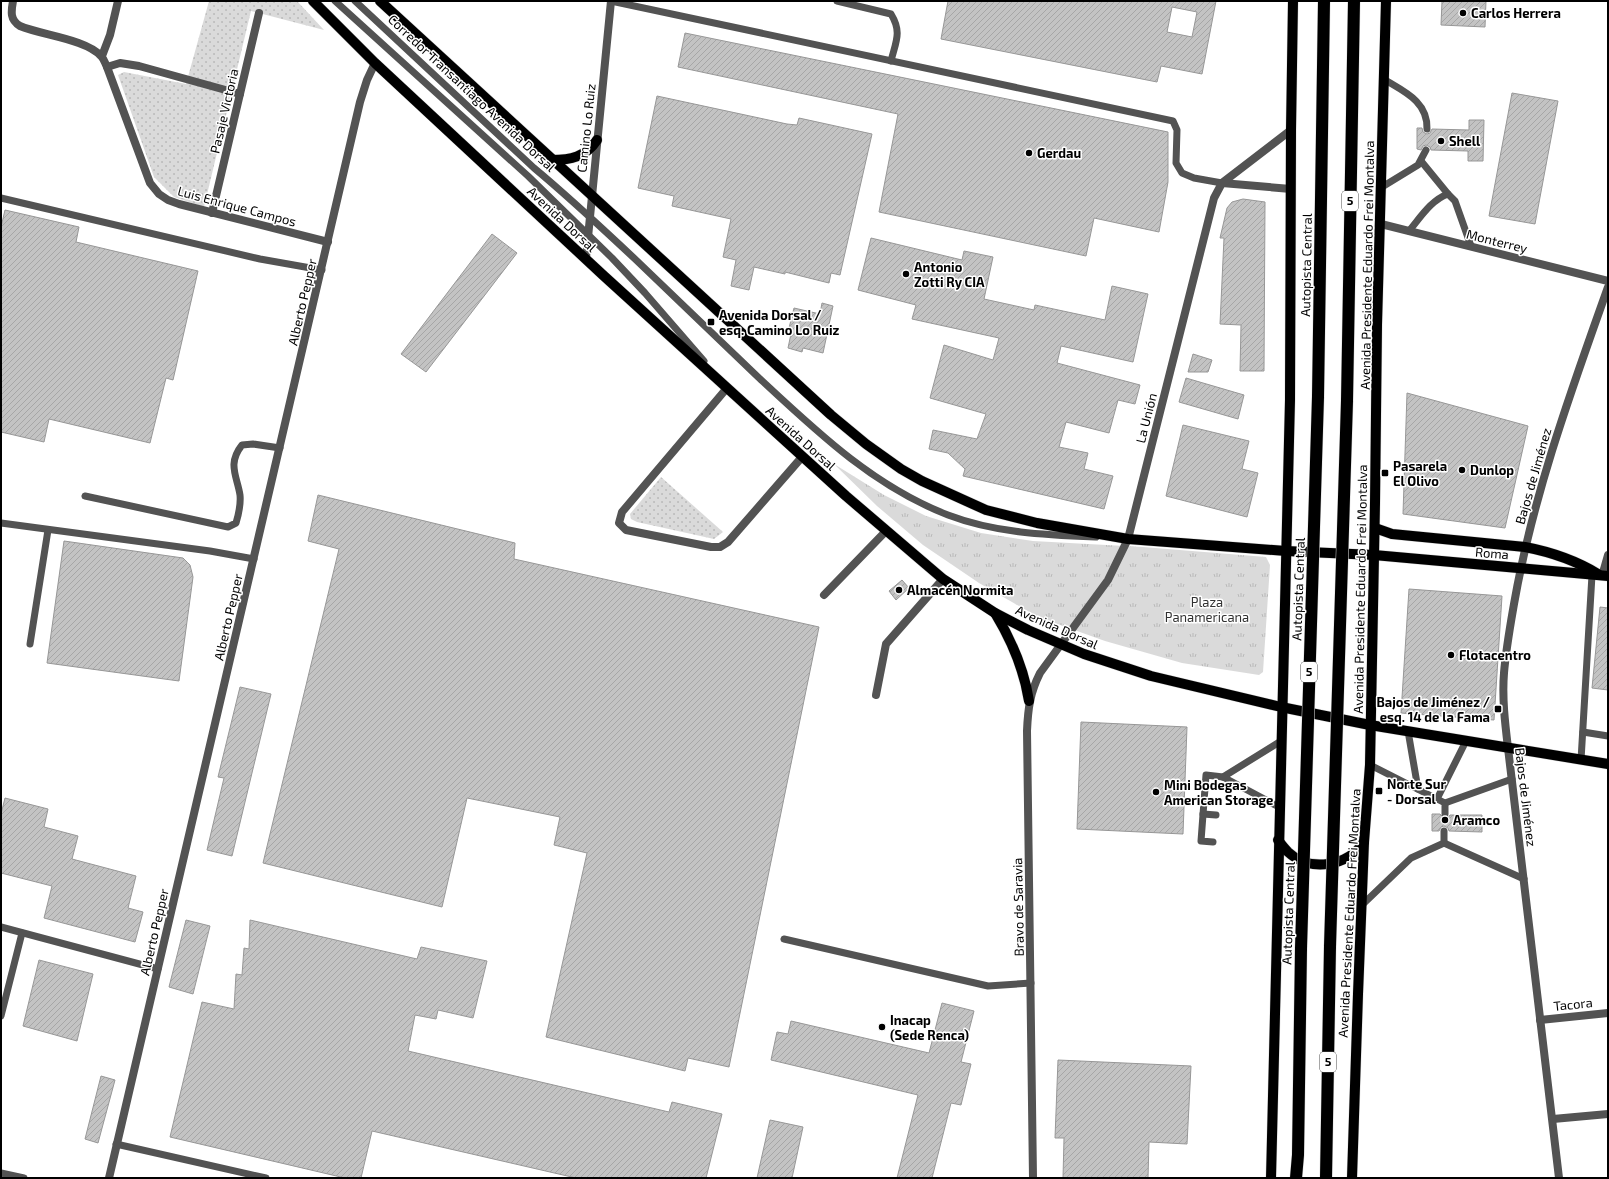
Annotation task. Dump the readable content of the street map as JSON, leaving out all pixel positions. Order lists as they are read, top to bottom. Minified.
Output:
{"streets":{"highway":["5","Autopista Central"],"main road":["Avenida Dorsal","Avenida Presidente Eduardo Frei Montalva","Roma"],"street":["Pasaje Victoria","Camino Lo Ruiz","Luis Enrique Campos","Monterrey","Alberto Pepper","La Unión","Bajos de Jiménez","Bravo de Saravia","Tacora"],"lane":["Corredor Transantiago Avenida Dorsal"]},"crossings":[["Corredor Transantiago Avenida Dorsal","Camino Lo Ruiz"],["Corredor Transantiago Avenida Dorsal","Avenida Dorsal"],["Corredor Transantiago Avenida Dorsal","La Unión"],["Pasaje Victoria","Luis Enrique Campos"],["Camino Lo Ruiz","Avenida Dorsal"],["Luis Enrique Campos","Alberto Pepper"],["Avenida Dorsal","Avenida Presidente Eduardo Frei Montalva"],["Avenida Dorsal","Alberto Pepper"],["Avenida Dorsal","La Unión"],["Avenida Dorsal","Bajos de Jiménez"],["Avenida Dorsal","Bravo de Saravia"],["Monterrey","Avenida Presidente Eduardo Frei Montalva"],["Avenida Presidente Eduardo Frei Montalva","Roma"],["La Unión","Bravo de Saravia"],["Bajos de Jiménez","Roma"],["Bajos de Jiménez","Tacora"]],"parks":["Plaza Panamericana"],"places":{"other":["Carlos Herrera","Shell","Gerdau","Antonio Zotti Ry CIA","Dunlop","Almacén Normita","Flotacentro","Mini Bodegas American Storage","Aramco","Inacap (Sede Renca)"],"transit":["Avenida Dorsal / esq. Camino Lo Ruiz","Pasarela El Olivo","Bajos de Jiménez / esq. 14 de la Fama","Norte Sur - Dorsal"]}}
